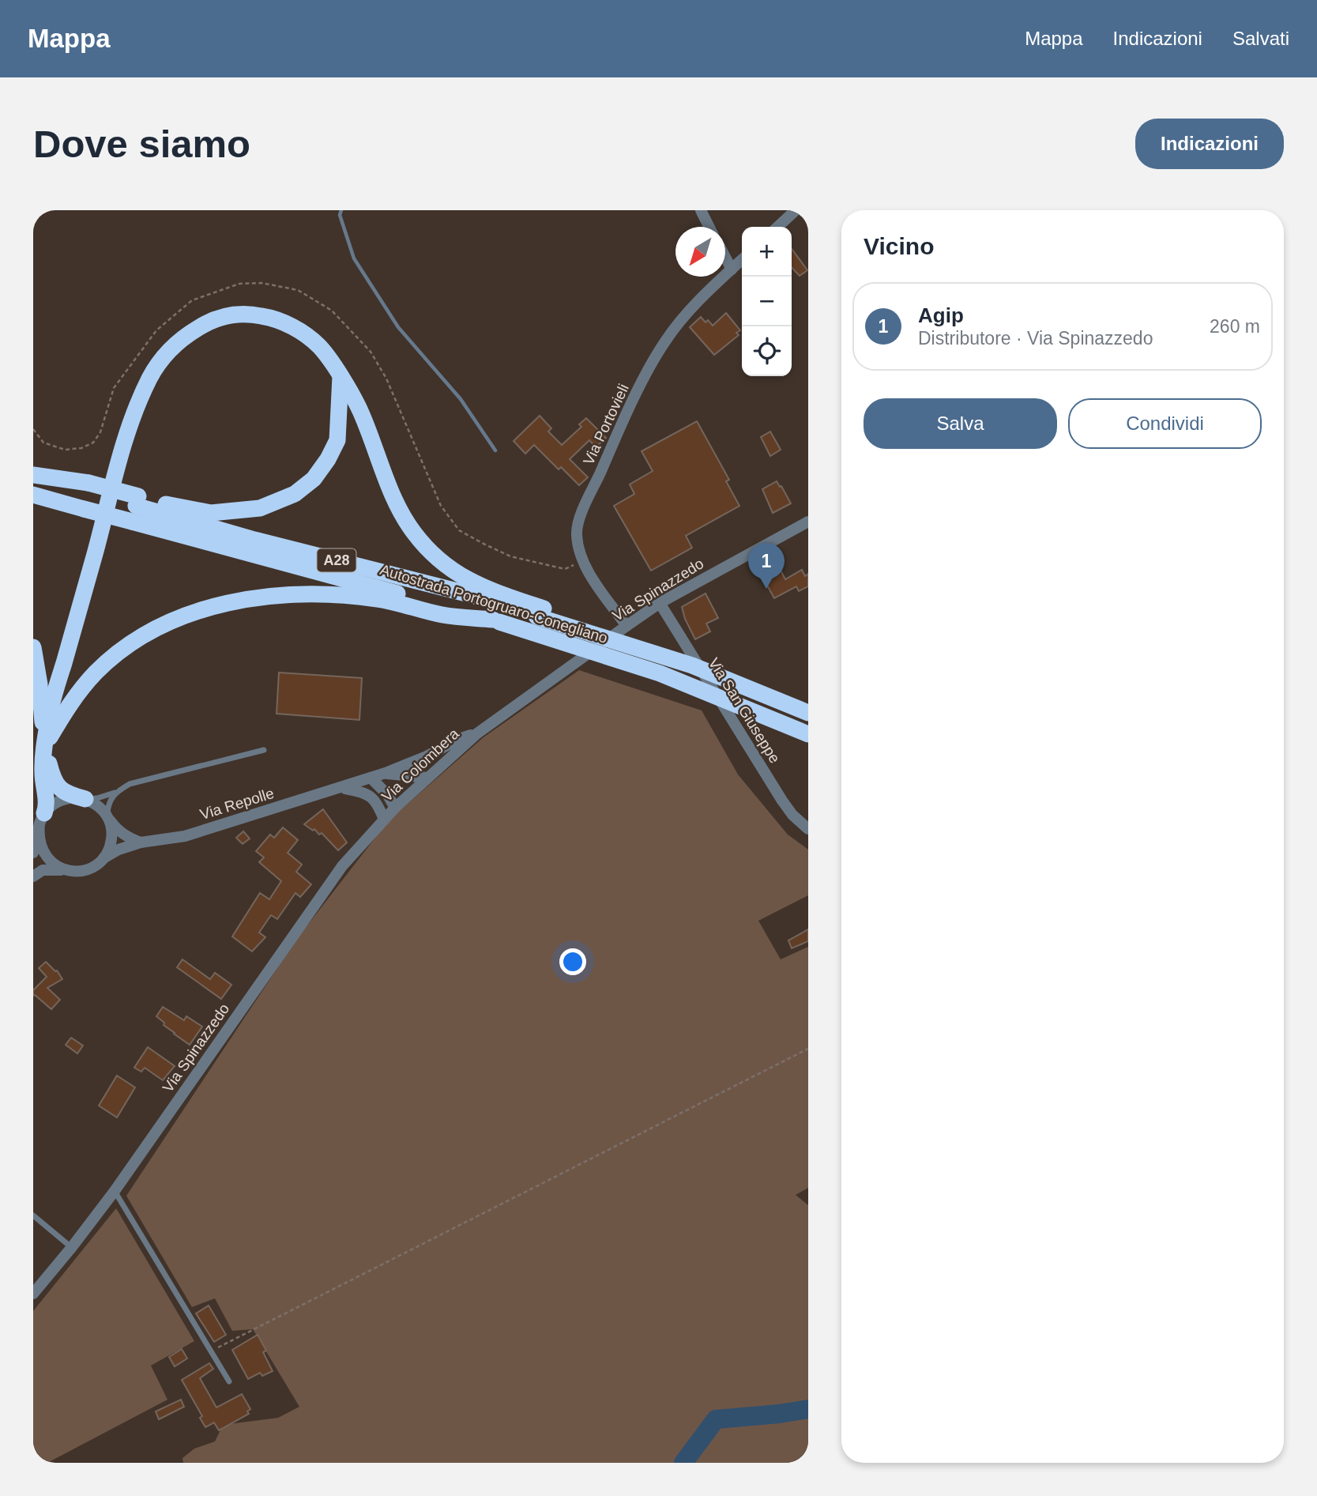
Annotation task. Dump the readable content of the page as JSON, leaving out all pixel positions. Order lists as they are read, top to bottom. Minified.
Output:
{"streets":{"highway":["A28","Autostrada Portogruaro-Conegliano"],"street":["Via Portovieli","Via Spinazzedo","Via San Giuseppe","Via Colombera","Via Repolle"]},"crossings":[["Via Portovieli","Via Spinazzedo"],["Via Spinazzedo","Via San Giuseppe"],["Via Spinazzedo","Via Colombera"],["Via Spinazzedo","Via Repolle"],["Via Colombera","Via Repolle"]],"north":"bottom left","page":{"header":"Mappa","nav":["Mappa","Indicazioni","Salvati"],"buttons":["Indicazioni",["Salva","Condividi"]],"title":"Dove siamo","heading":"Vicino","map_buttons":["+","−"],"list":[{"mark":"1","name":"Agip","note":"Distributore · Via Spinazzedo","value":"260 m"}],"pins":"1"}}
